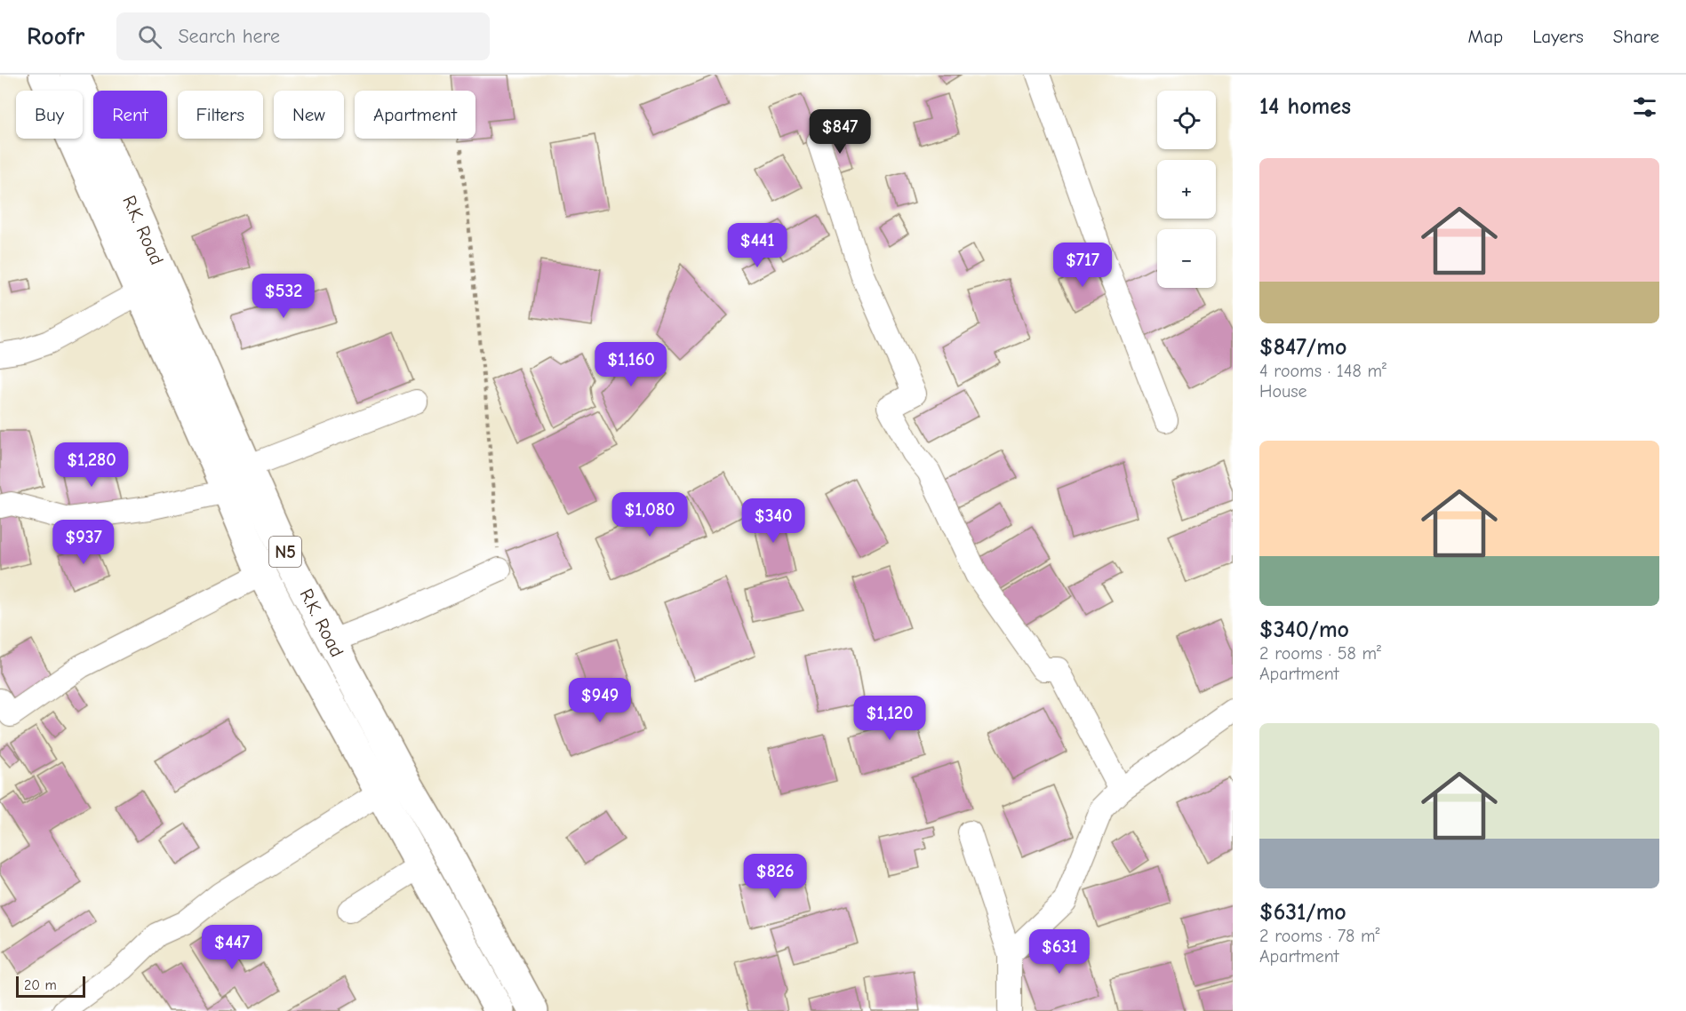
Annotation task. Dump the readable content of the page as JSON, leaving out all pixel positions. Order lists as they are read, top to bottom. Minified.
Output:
{"streets":{"highway":["R.K. Road","N5"]},"scale_bar":"20 m","page":{"header":"Roofr","search":"Search here","nav":["Map","Layers","Share"],"heading":"14 homes","map_buttons":["+","−"],"chip":["Buy","Rent","Filters","New","Apartment"],"price":["$847","$441","$717","$532","$1,160","$1,280","$1,080","$340","$937","$949","$1,120","$826","$447","$631"],"list":[{"name":"$847/mo","note":"4 rooms · 148 m² · House"},{"name":"$340/mo","note":"2 rooms · 58 m² · Apartment"},{"name":"$631/mo","note":"2 rooms · 78 m² · Apartment"}],"scale":"20 m"}}
